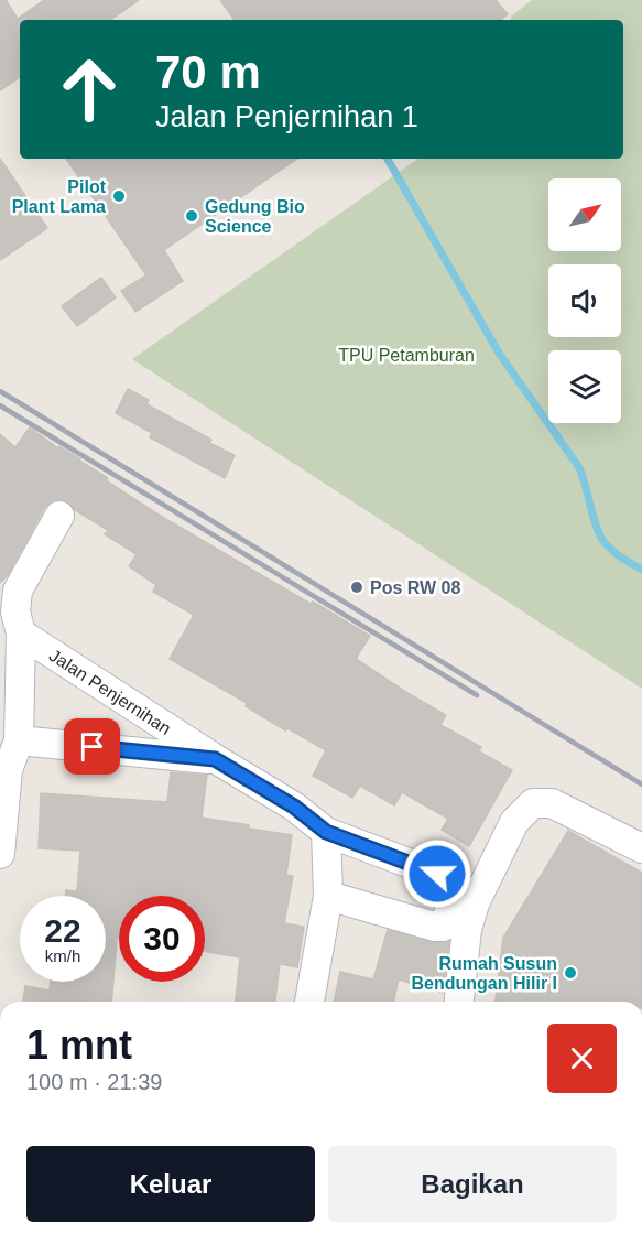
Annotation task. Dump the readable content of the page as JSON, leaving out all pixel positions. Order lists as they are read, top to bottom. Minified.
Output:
{"streets":{"street":["Jalan Penjernihan"]},"parks":["TPU Petamburan"],"places":["Pilot Plant Lama","Gedung Bio Science","Pos RW 08","Rumah Susun Bendungan Hilir I"],"north":"top right","page":{"turn":["70 m","Jalan Penjernihan 1"],"speed":"22 km/h","limit":"30","heading":["1 mnt","100 m · 21:39"],"buttons":["Keluar","Bagikan"]}}
